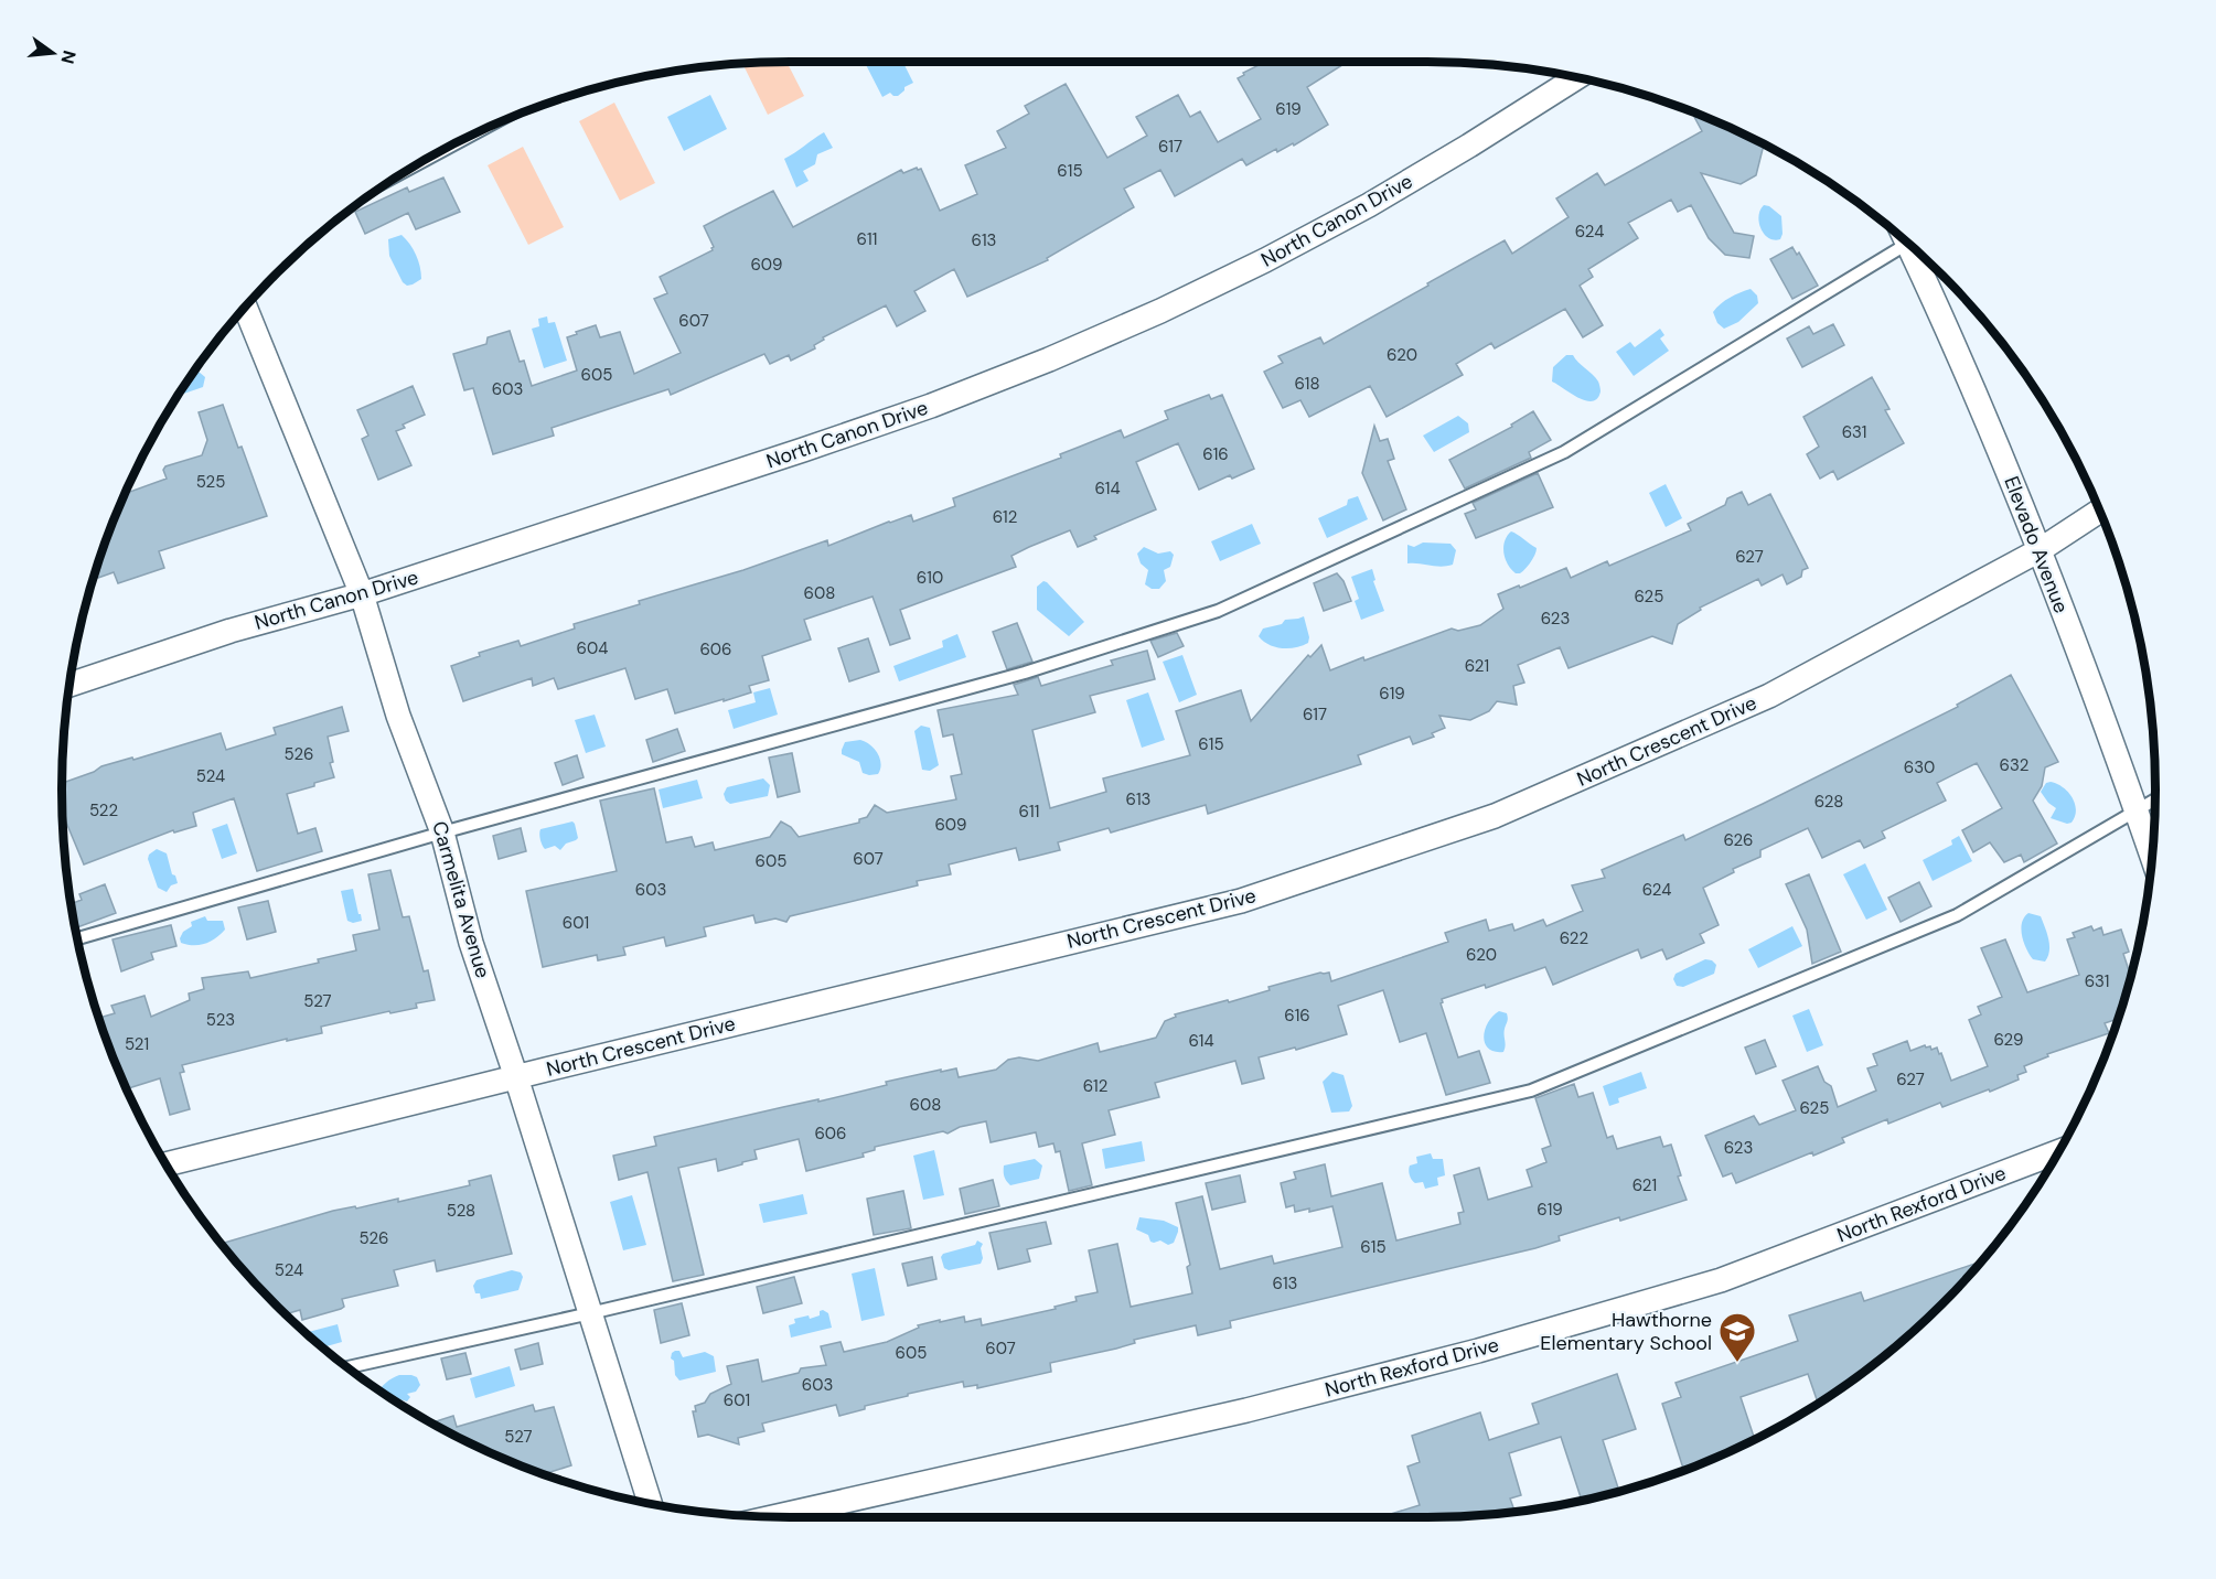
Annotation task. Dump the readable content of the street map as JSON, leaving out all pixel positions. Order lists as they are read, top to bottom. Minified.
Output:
{"streets":{"street":["North Canon Drive","Elevado Avenue","North Crescent Drive","Carmelita Avenue","North Rexford Drive"]},"crossings":[["North Canon Drive","Carmelita Avenue"],["Elevado Avenue","North Crescent Drive"],["North Crescent Drive","Carmelita Avenue"]],"places":{"school or university":["Hawthorne Elementary School"]},"house_numbers":["619","617","615","624","611","613","609","607","620","605","618","603","631","616","525","614","612","627","610","608","625","623","604","606","621","619","617","615","526","632","630","524","613","628","522","611","609","626","607","605","603","624","601","622","620","631","527","616","523","629","614","521","627","612","608","625","606","623","621","619","528","526","615","524","613","607","605","603","601","527"],"north":"right"}
